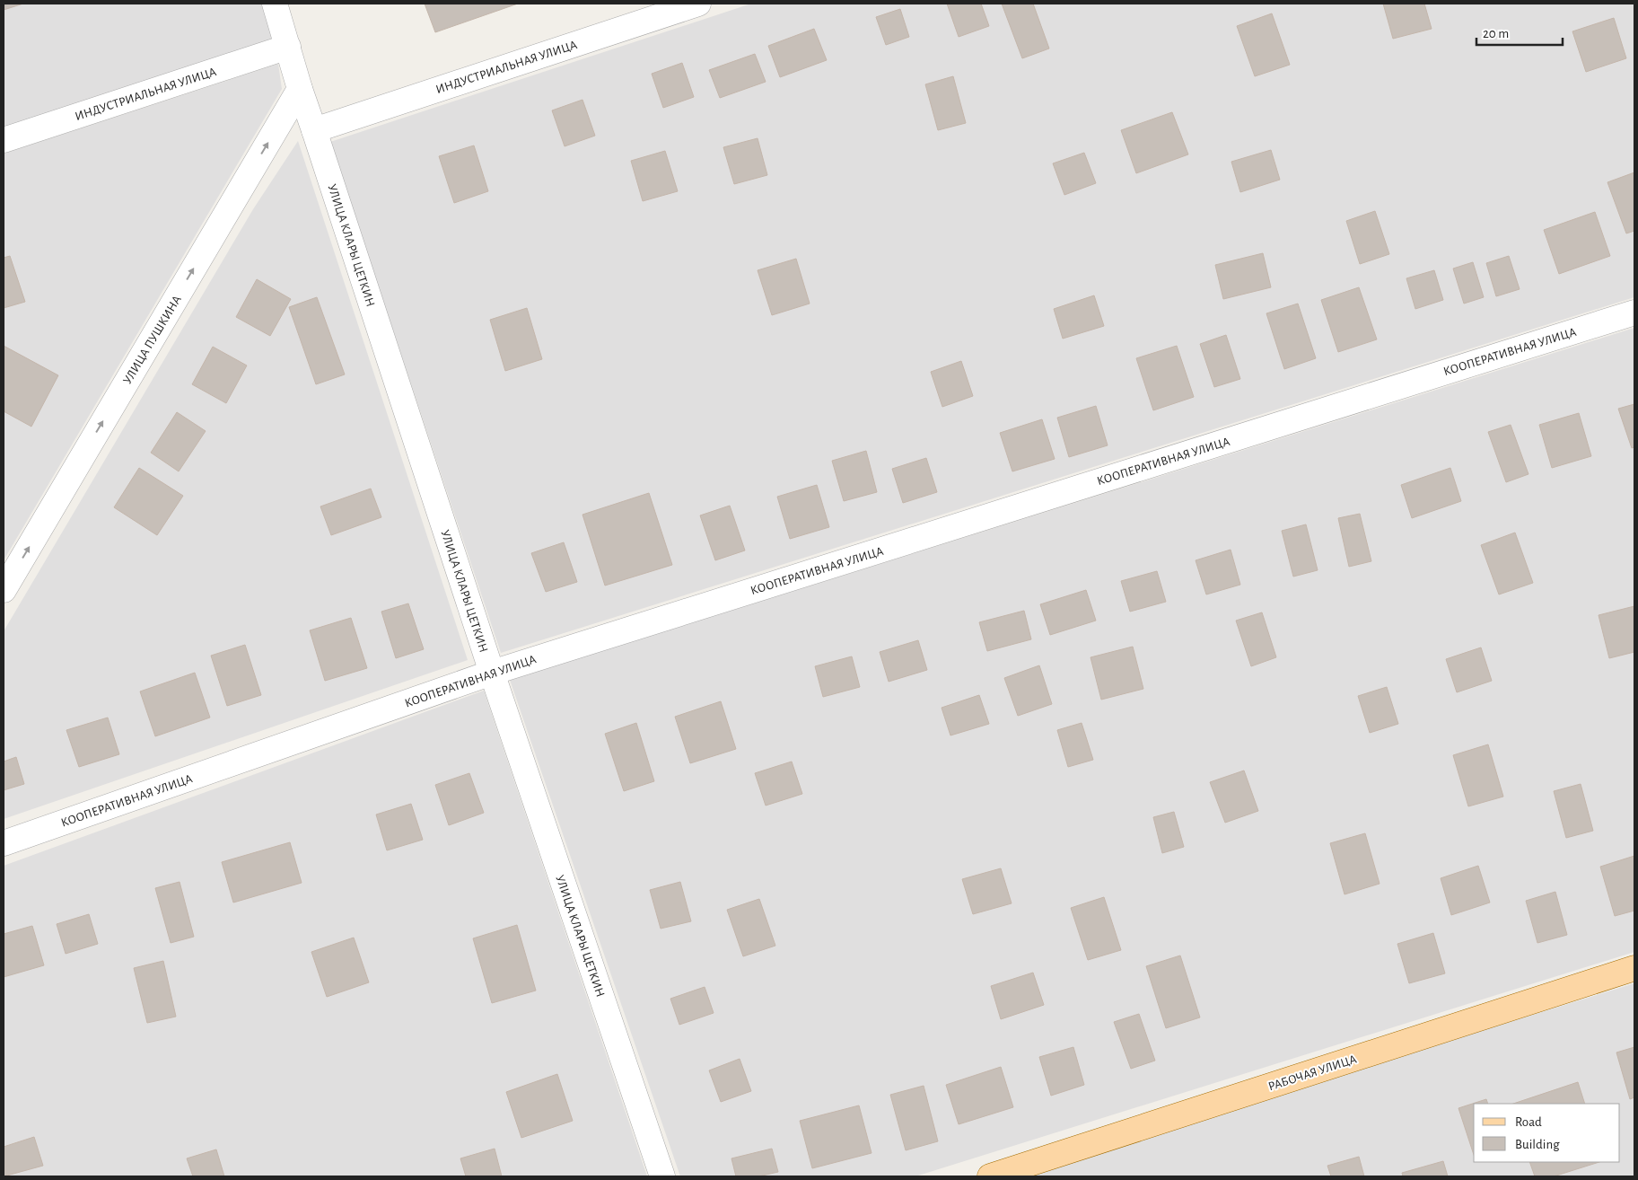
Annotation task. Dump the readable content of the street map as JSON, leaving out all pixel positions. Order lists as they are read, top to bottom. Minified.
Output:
{"streets":{"main road":["РАБОЧАЯ УЛИЦА"],"street":["ИНДУСТРИАЛЬНАЯ УЛИЦА","УЛИЦА КЛАРЫ ЦЕТКИН","УЛИЦА ПУШКИНА","КООПЕРАТИВНАЯ УЛИЦА"]},"crossings":[["ИНДУСТРИАЛЬНАЯ УЛИЦА","УЛИЦА КЛАРЫ ЦЕТКИН"],["УЛИЦА КЛАРЫ ЦЕТКИН","УЛИЦА ПУШКИНА"],["УЛИЦА КЛАРЫ ЦЕТКИН","КООПЕРАТИВНАЯ УЛИЦА"]],"one_way":["УЛИЦА ПУШКИНА"],"legend":["Road","Building"],"scale_bar":"20 m"}
